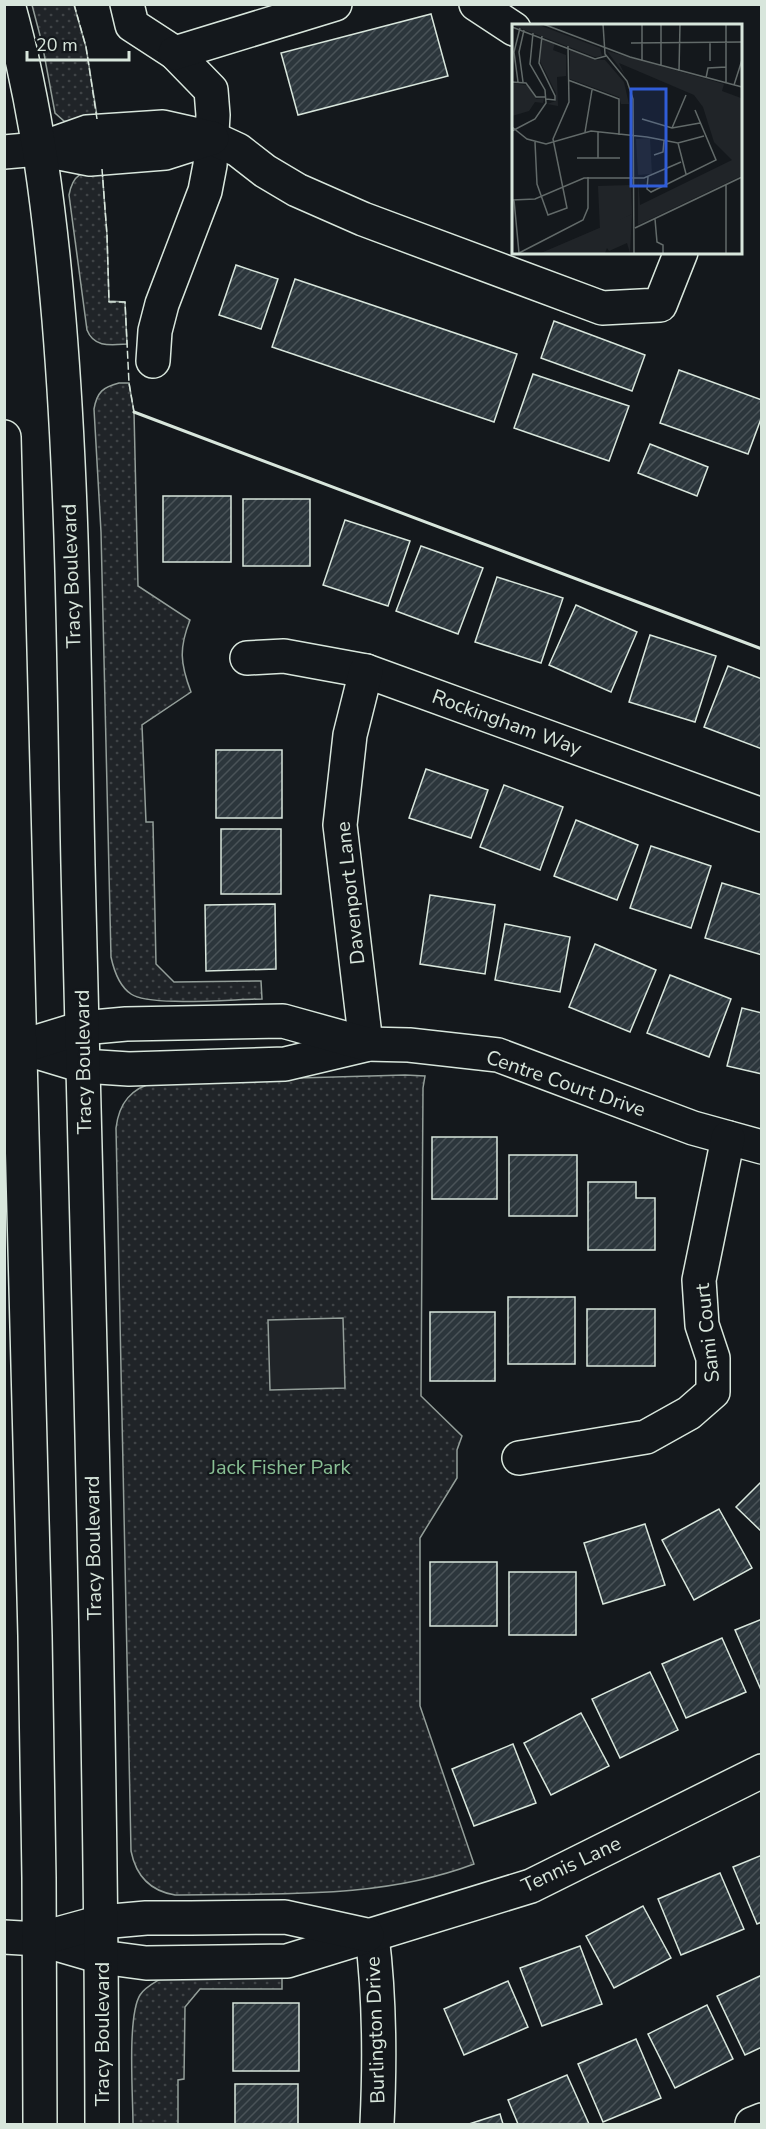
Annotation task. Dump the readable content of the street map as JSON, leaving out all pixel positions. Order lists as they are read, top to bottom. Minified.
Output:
{"streets":{"street":["Tracy Boulevard","Rockingham Way","Davenport Lane","Centre Court Drive","Sami Court","Tennis Lane","Burlington Drive"]},"crossings":[["Tracy Boulevard","Centre Court Drive"],["Tracy Boulevard","Tennis Lane"],["Rockingham Way","Davenport Lane"],["Davenport Lane","Centre Court Drive"],["Centre Court Drive","Sami Court"],["Tennis Lane","Burlington Drive"]],"parks":["Jack Fisher Park"],"scale_bar":"20 m"}
